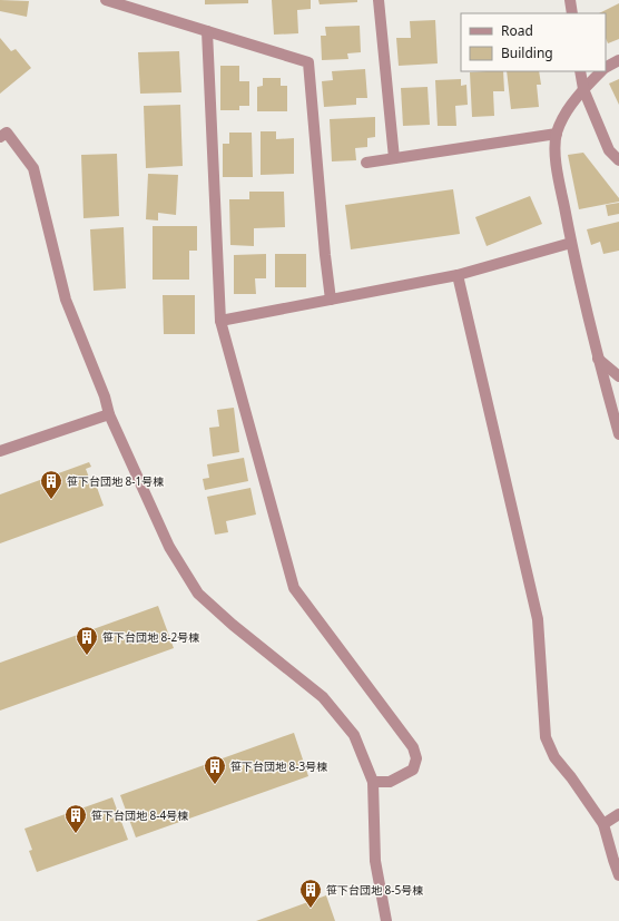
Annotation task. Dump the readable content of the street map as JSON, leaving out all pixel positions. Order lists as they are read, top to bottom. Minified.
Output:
{"places":{"building":["笹下台団地 8-1号棟","笹下台団地 8-2号棟","笹下台団地 8-3号棟","笹下台団地 8-4号棟","笹下台団地 8-5号棟"]},"legend":["Road","Building"]}
